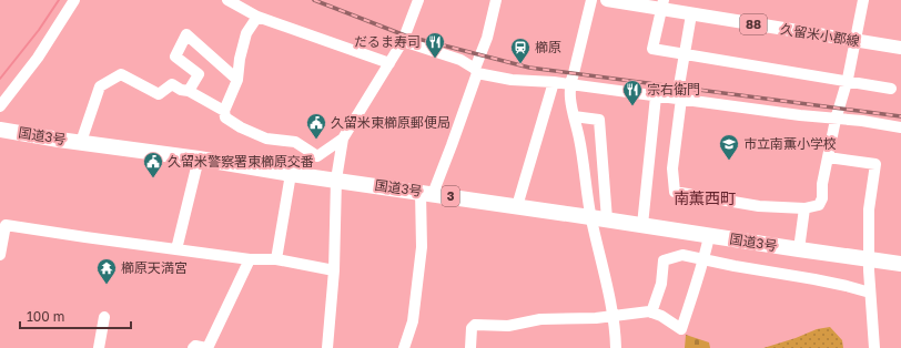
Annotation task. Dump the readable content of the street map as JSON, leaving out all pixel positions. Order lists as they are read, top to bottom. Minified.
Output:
{"streets":{"highway":["国道3号","3"],"main road":["88","久留米小郡線"]},"districts":["南薫西町"],"places":{"restaurant":["だるま寿司","宗右衛門"],"station":["櫛原"],"public building":["久留米東櫛原郵便局","久留米警察署東櫛原交番"],"school or university":["市立南薫小学校"],"temple":["櫛原天満宮"]},"scale_bar":"100 m"}
